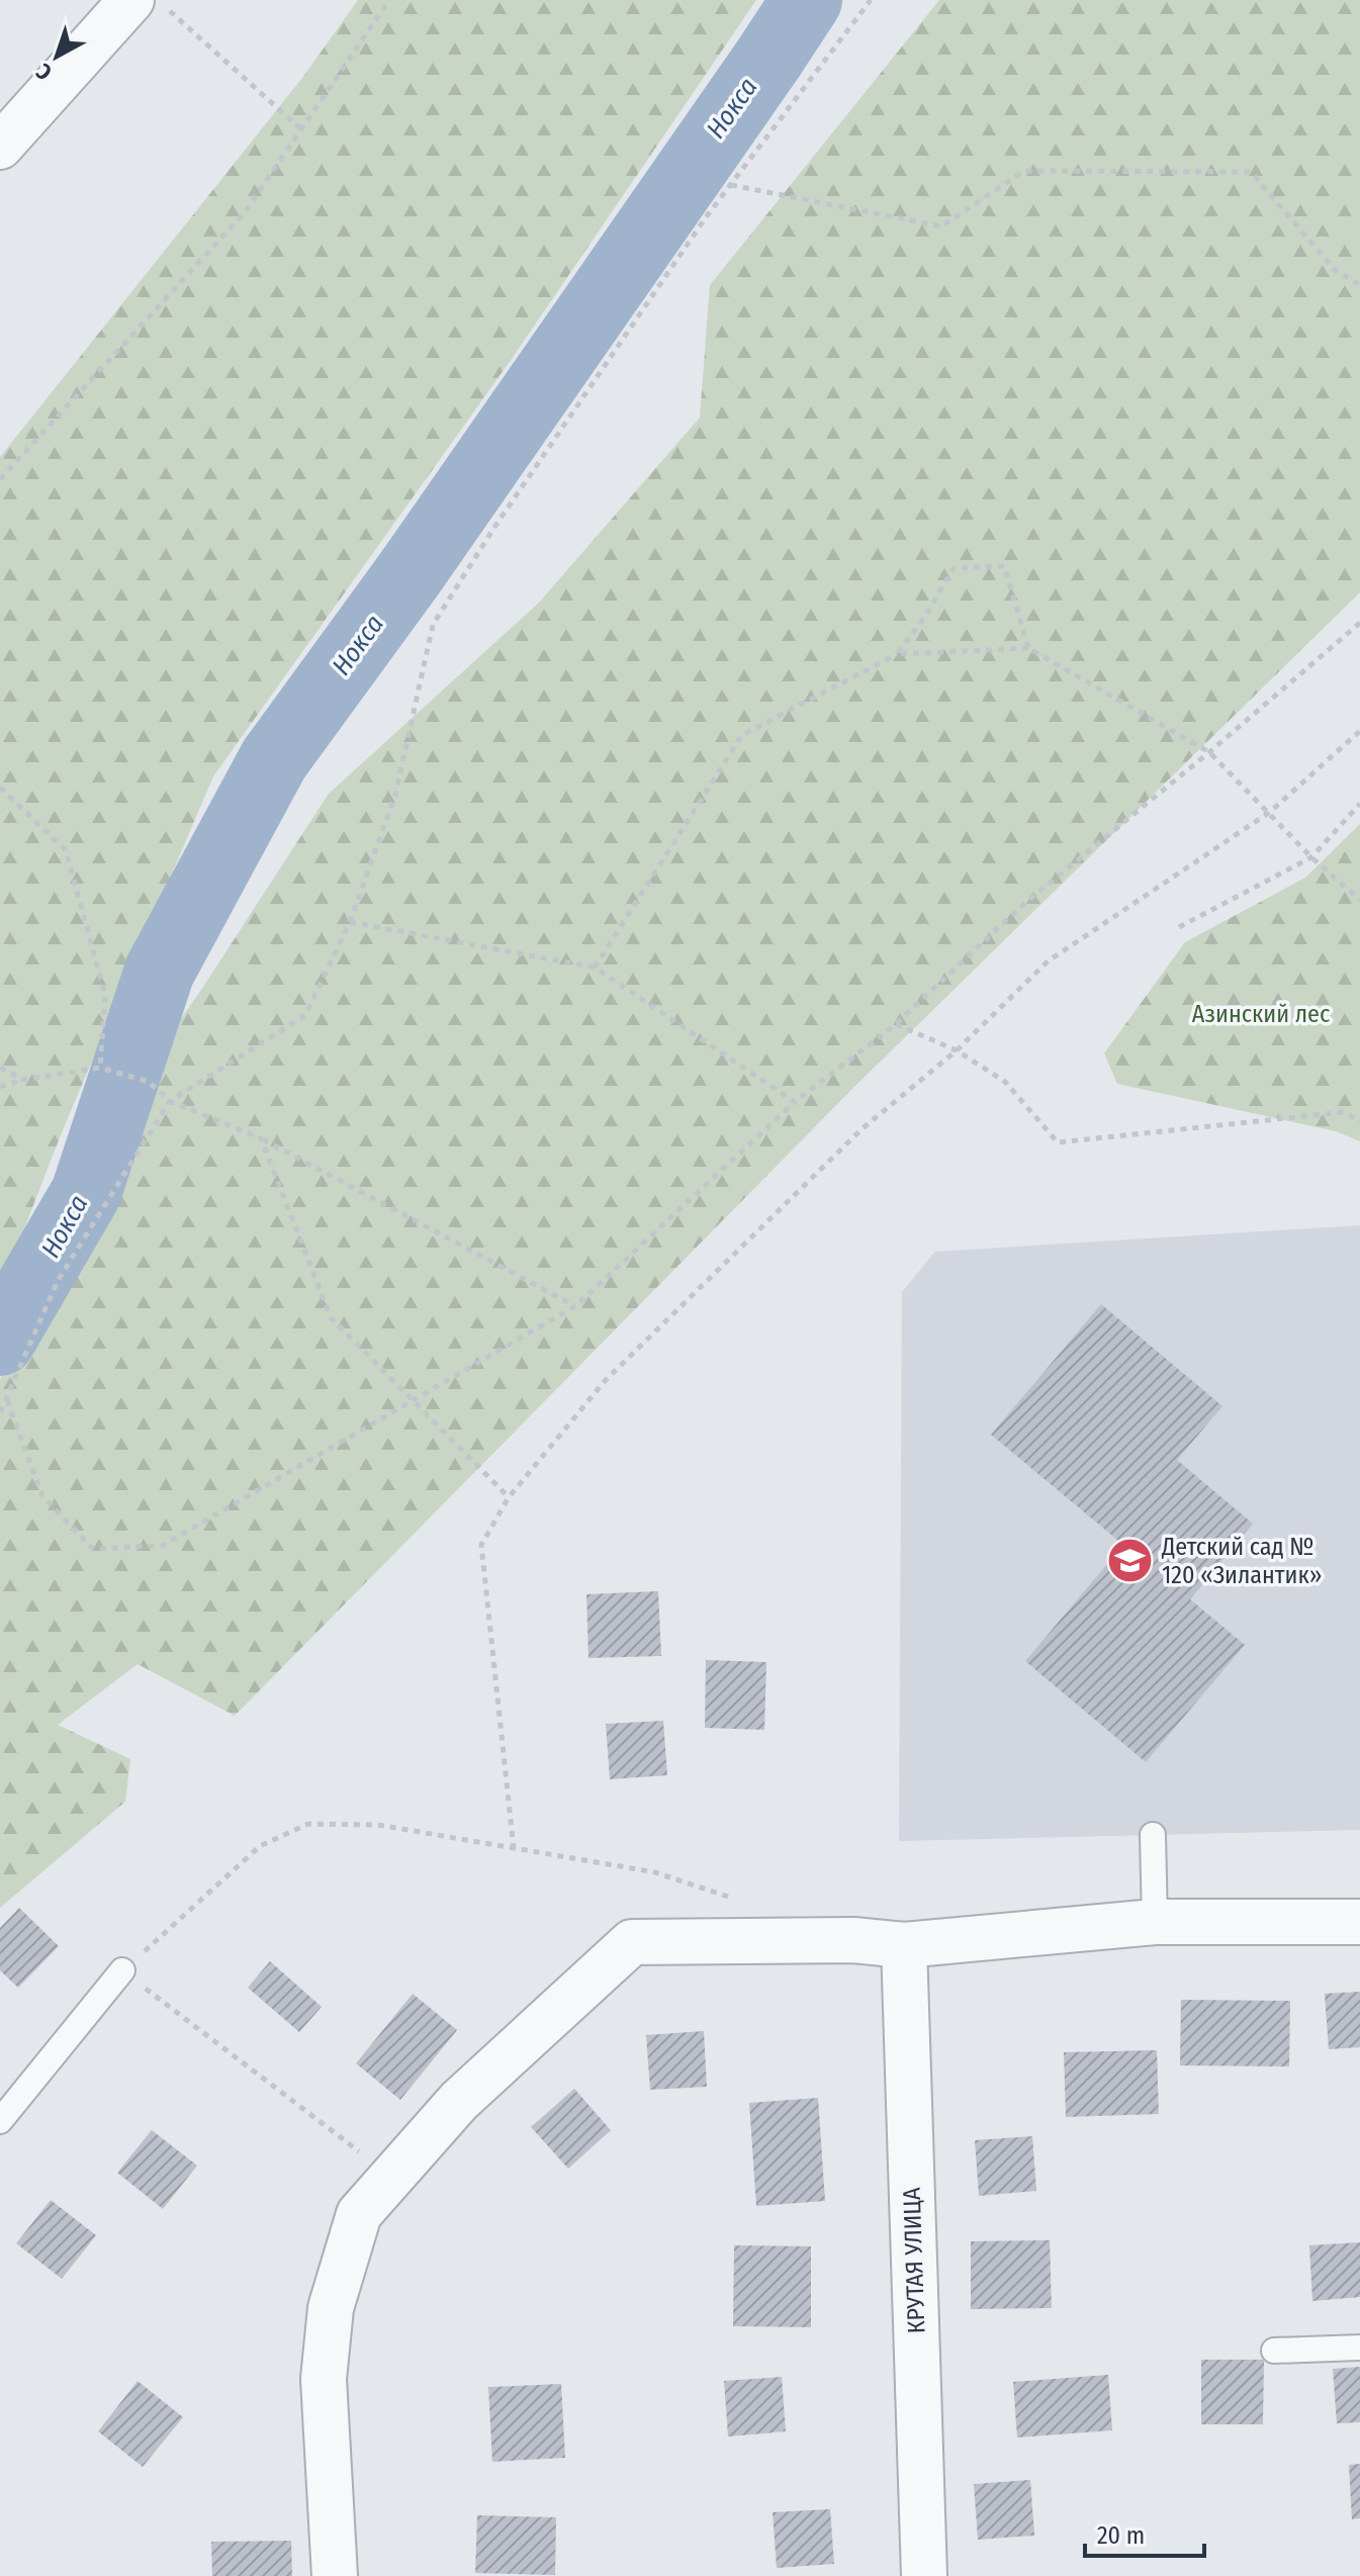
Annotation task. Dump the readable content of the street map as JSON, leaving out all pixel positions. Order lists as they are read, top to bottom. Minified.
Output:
{"streets":{"street":["КРУТАЯ УЛИЦА"]},"water":["Нокса"],"parks":["Азинский лес"],"places":{"school or university":["Детский сад № 120 «Зилантик»"]},"scale_bar":"20 m","north":"bottom left"}
